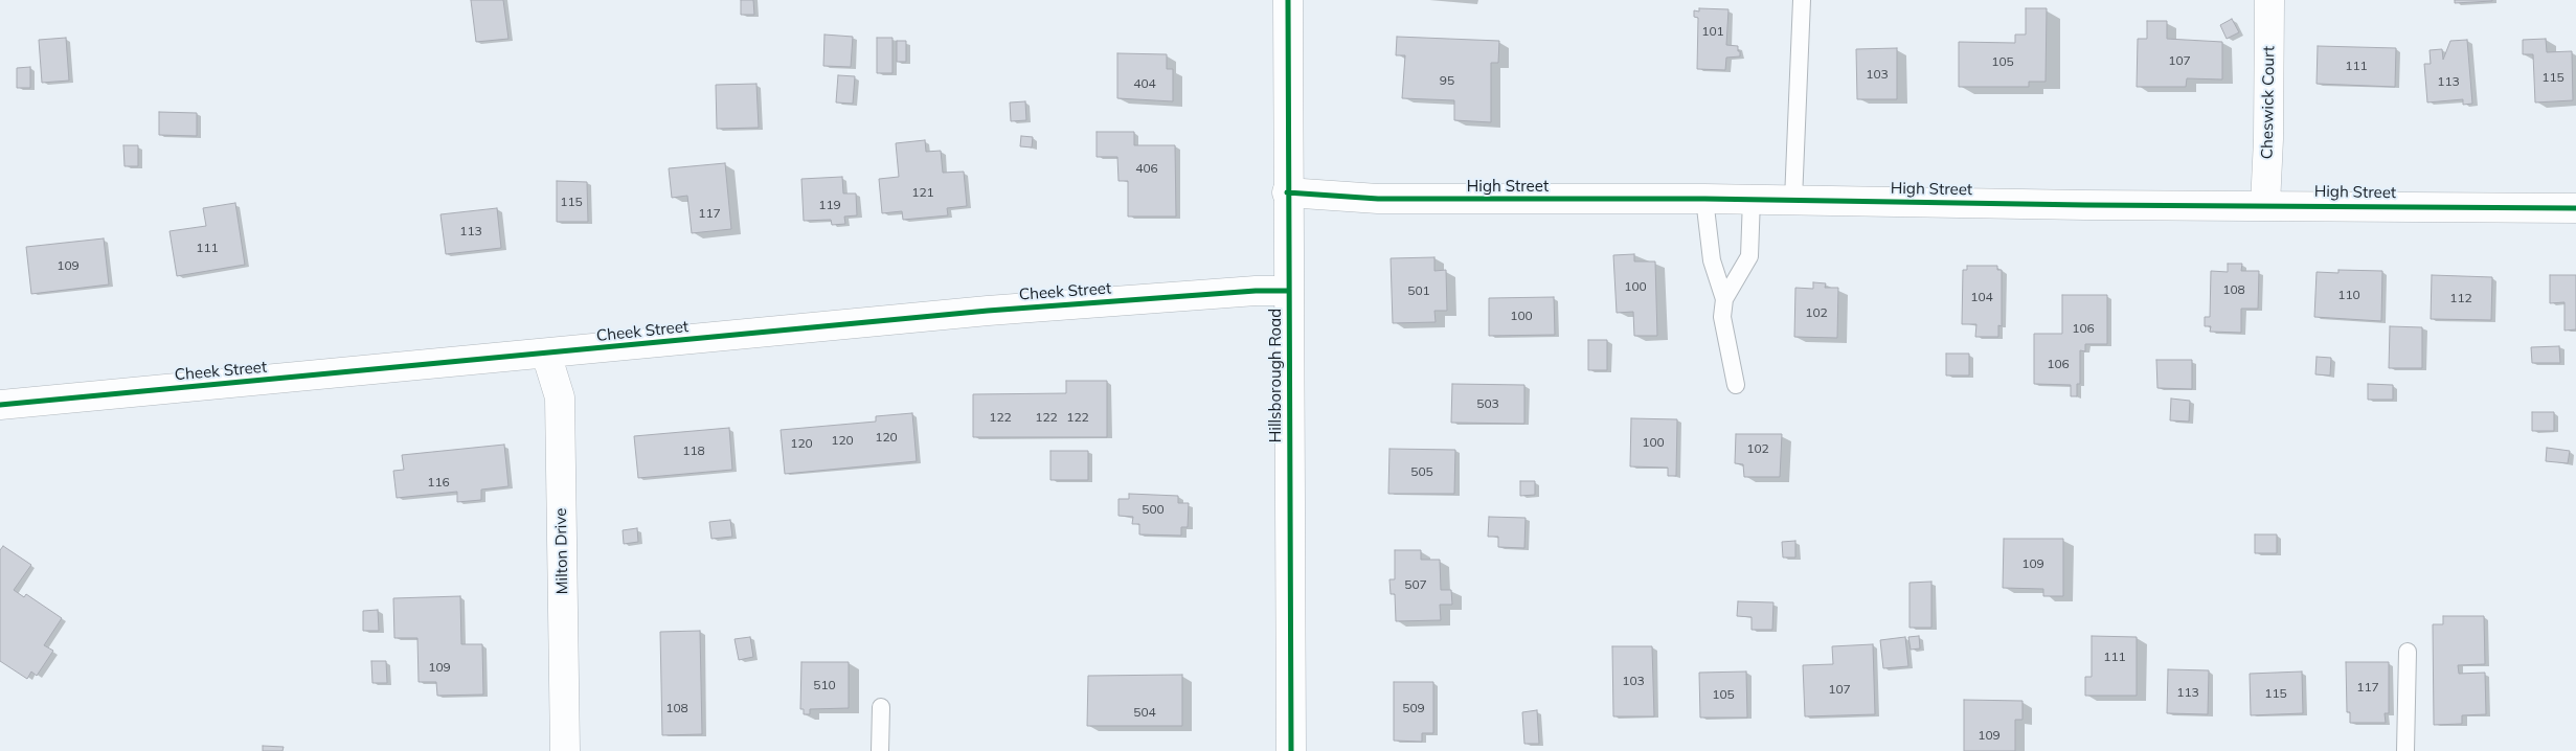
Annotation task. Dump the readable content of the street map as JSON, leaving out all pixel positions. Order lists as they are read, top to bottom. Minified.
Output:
{"streets":{"street":["Cheswick Court","High Street","Cheek Street","Hillsborough Road","Milton Drive"]},"crossings":[["Cheswick Court","High Street"],["High Street","Hillsborough Road"],["Cheek Street","Hillsborough Road"],["Cheek Street","Milton Drive"]],"house_numbers":["101","107","105","111","103","115","95","113","404","406","121","115","119","117","113","111","109","100","108","501","110","104","112","102","100","106","106","503","122","122","122","120","120","100","120","102","118","505","116","500","109","507","111","109","103","510","117","107","113","115","105","108","509","504","109"]}
